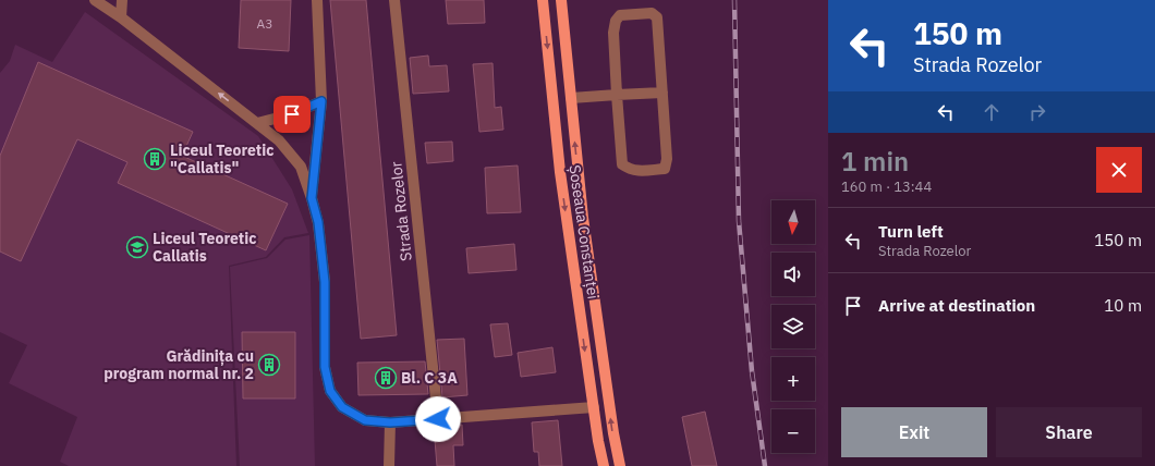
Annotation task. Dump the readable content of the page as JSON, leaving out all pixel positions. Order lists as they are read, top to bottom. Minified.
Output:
{"streets":{"main road":["Șoseaua Constanței"],"street":["Strada Rozelor"]},"places":{"building":["Liceul Teoretic \"Callatis\"","Grădinița cu program normal nr. 2","Bl. C 3A"],"school or university":["Liceul Teoretic Callatis"]},"house_numbers":["A3"],"north":"bottom","page":{"turn":["150 m","Strada Rozelor"],"heading":["1 min","160 m · 13:44"],"map_buttons":["+","−"],"list":[{"name":"Turn left","note":"Strada Rozelor","value":"150 m"},{"name":"Arrive at destination","value":"10 m"}],"buttons":["Exit","Share"]}}
